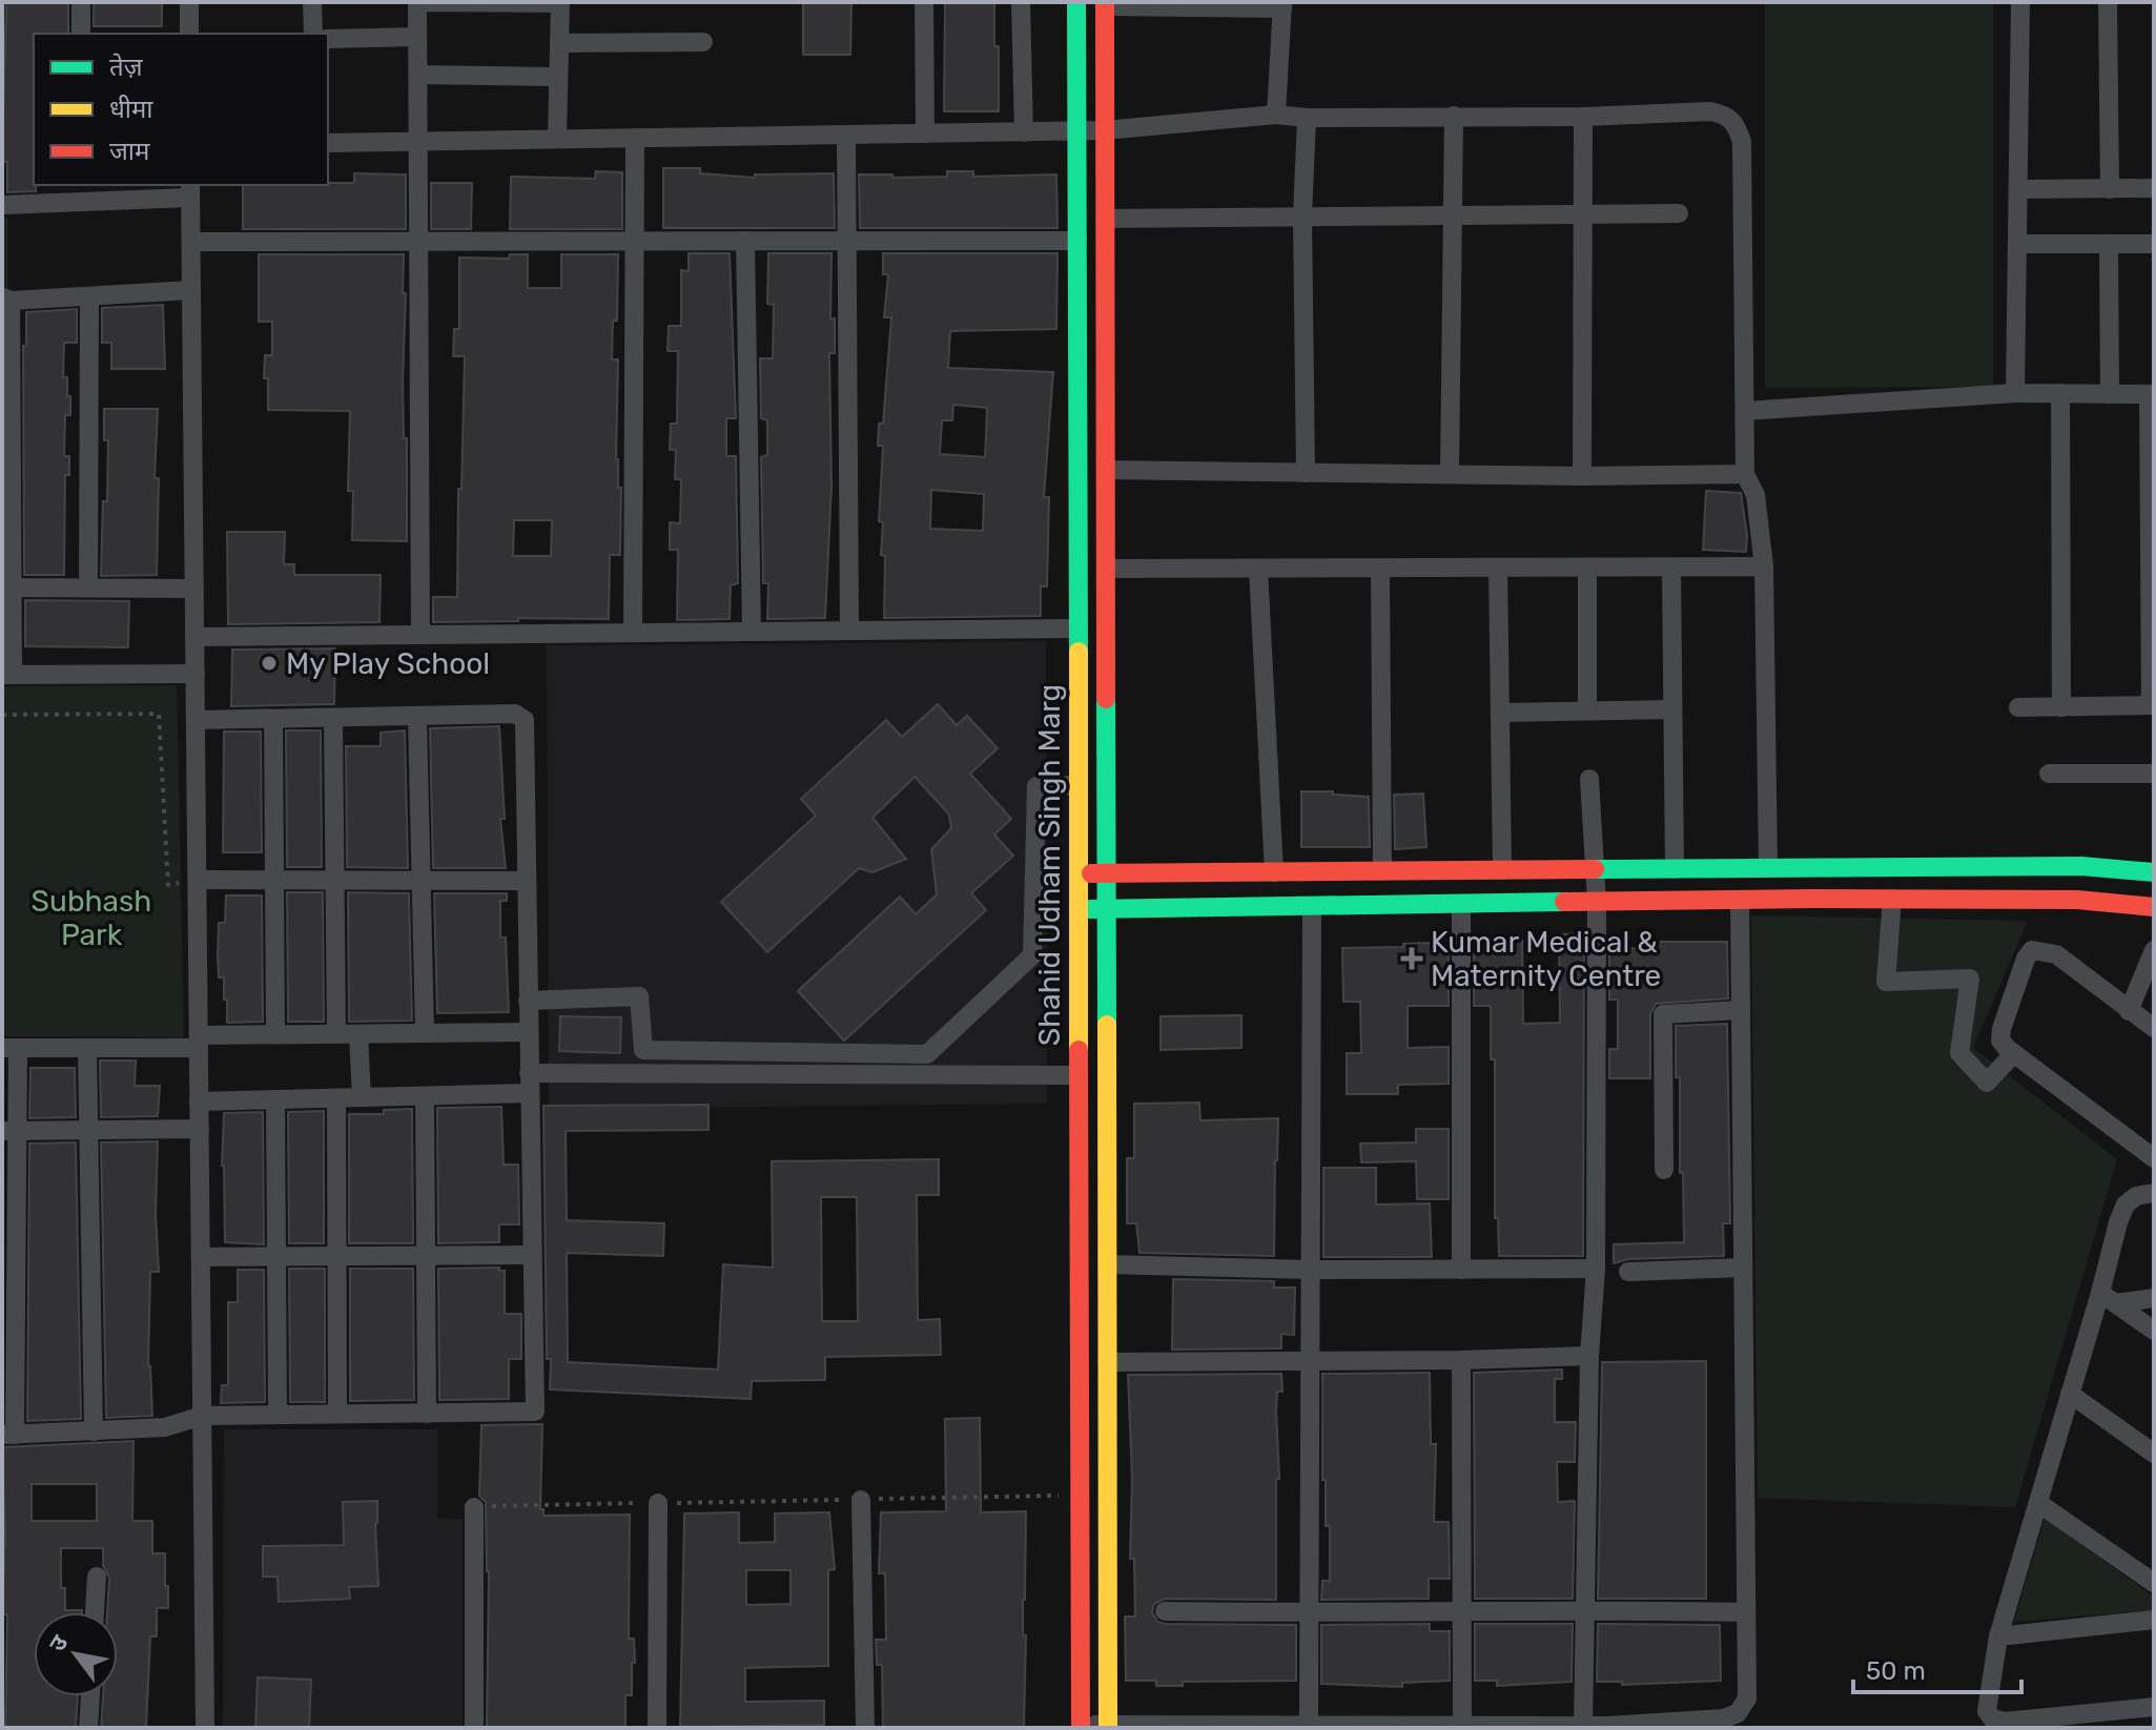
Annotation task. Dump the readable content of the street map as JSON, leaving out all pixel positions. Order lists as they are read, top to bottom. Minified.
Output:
{"streets":{"street":["Shahid Udham Singh Marg"]},"parks":["Subhash Park"],"places":{"other":["My Play School"],"health":["Kumar Medical & Maternity Centre"]},"legend":["तेज़","धीमा","जाम"],"scale_bar":"50 m","north":"top left"}
